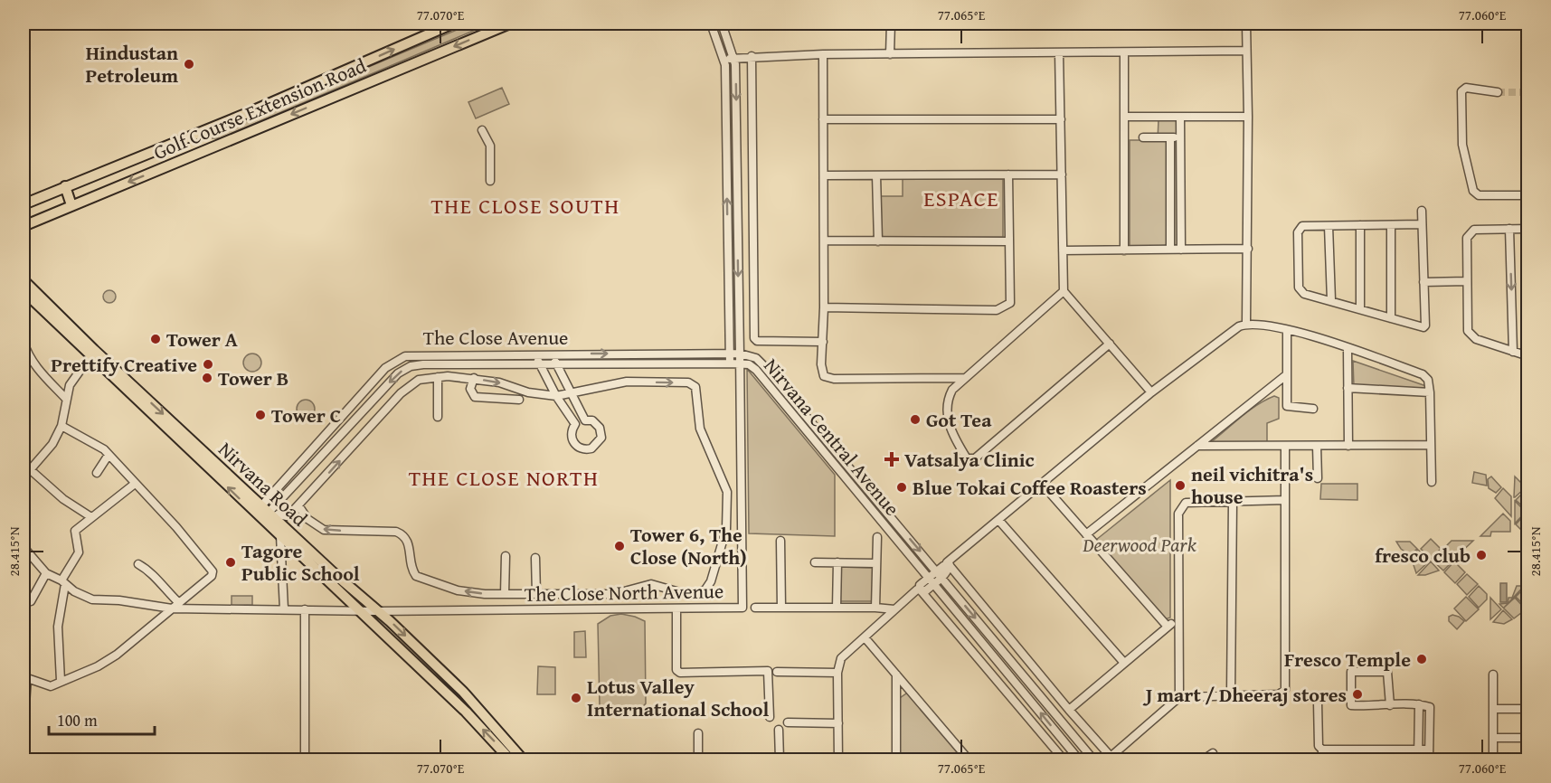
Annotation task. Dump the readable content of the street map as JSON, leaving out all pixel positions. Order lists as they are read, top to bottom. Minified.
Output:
{"streets":{"main road":["Golf Course Extension Road","Nirvana Road"],"street":["The Close Avenue","Nirvana Central Avenue","The Close North Avenue"]},"crossings":[["The Close Avenue","Nirvana Central Avenue"],["The Close Avenue","Nirvana Road"],["Nirvana Central Avenue","The Close North Avenue"],["Nirvana Road","The Close North Avenue"]],"districts":["ESPACE","THE CLOSE SOUTH","THE CLOSE NORTH"],"parks":["Deerwood Park"],"places":{"other":["Hindustan Petroleum","Tower A","Prettify Creative","Tower B","Tower C","Got Tea","neil vichitra's house","Blue Tokai Coffee Roasters","Tower 6, The Close (North)","fresco club","Tagore Public School","Fresco Temple","J mart / Dheeraj stores","Lotus Valley International School"],"health":["Vatsalya Clinic"]},"scale_bar":"100 m","coordinates":["77.070°E","77.065°E","77.060°E","28.415°N"]}
